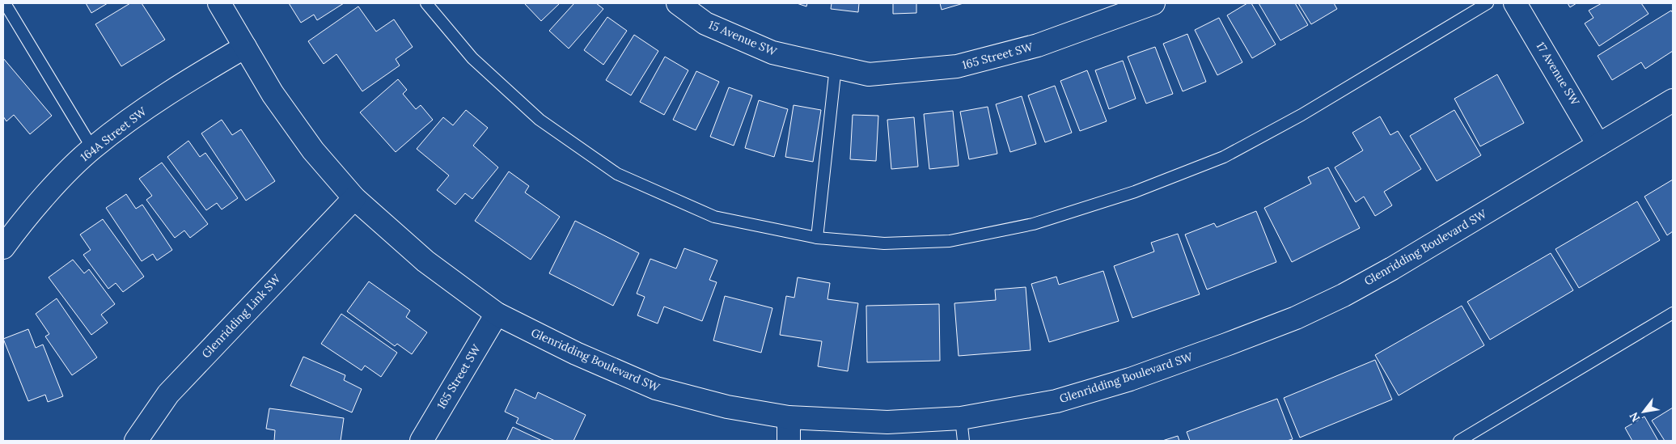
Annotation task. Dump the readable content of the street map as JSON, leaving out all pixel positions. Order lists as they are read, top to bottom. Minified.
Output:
{"streets":{"street":["15 Avenue SW","165 Street SW","17 Avenue SW","164A Street SW","Glenridding Boulevard SW","Glenridding Link SW"]},"crossings":[["15 Avenue SW","165 Street SW"],["165 Street SW","Glenridding Boulevard SW"],["17 Avenue SW","Glenridding Boulevard SW"],["164A Street SW","Glenridding Boulevard SW"],["Glenridding Boulevard SW","Glenridding Link SW"]],"north":"bottom left"}
